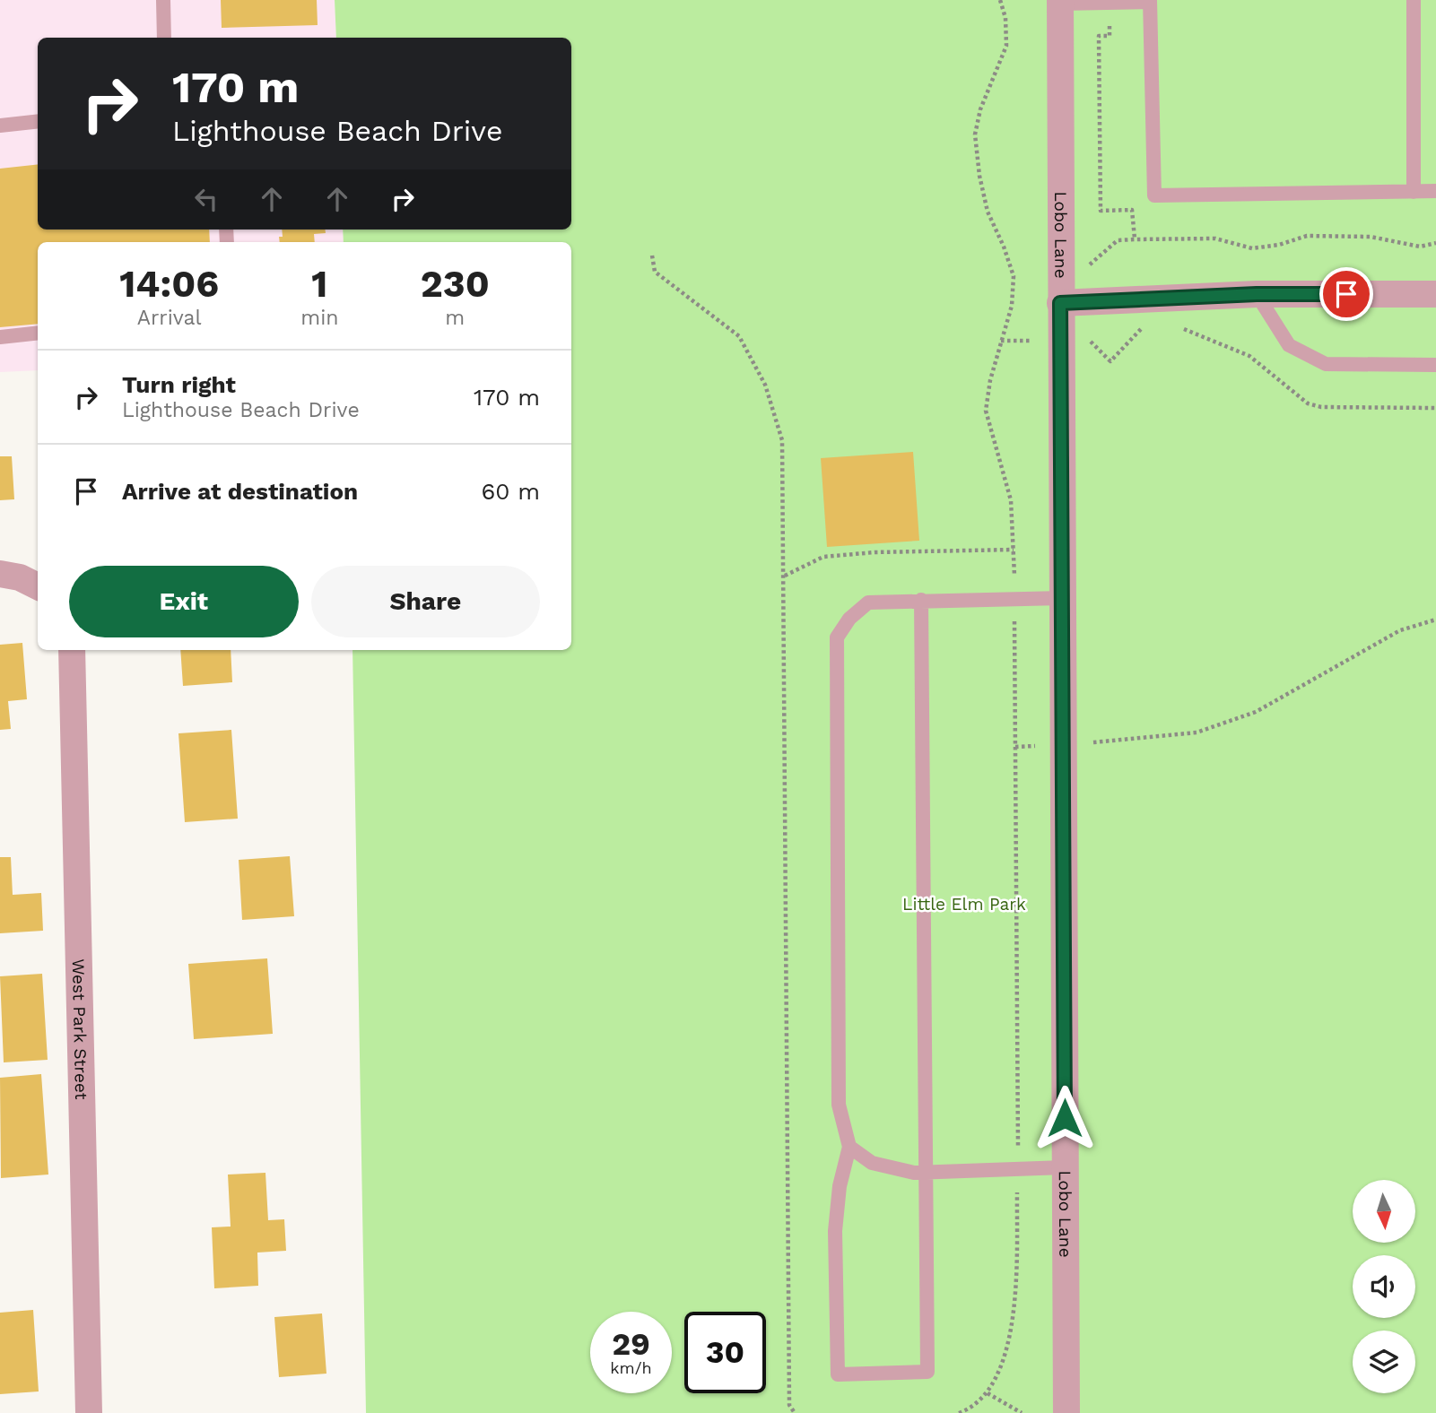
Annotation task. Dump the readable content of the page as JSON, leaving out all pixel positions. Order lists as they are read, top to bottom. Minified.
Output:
{"streets":{"street":["Lobo Lane","West Park Street"]},"parks":["Little Elm Park"],"north":"bottom","page":{"turn":["170 m","Lighthouse Beach Drive"],"eta":["14:06","Arrival","1","min","230","m"],"list":[{"name":"Turn right","note":"Lighthouse Beach Drive","value":"170 m"},{"name":"Arrive at destination","value":"60 m"}],"buttons":["Exit","Share"],"speed":"29 km/h","limit":"30"}}
